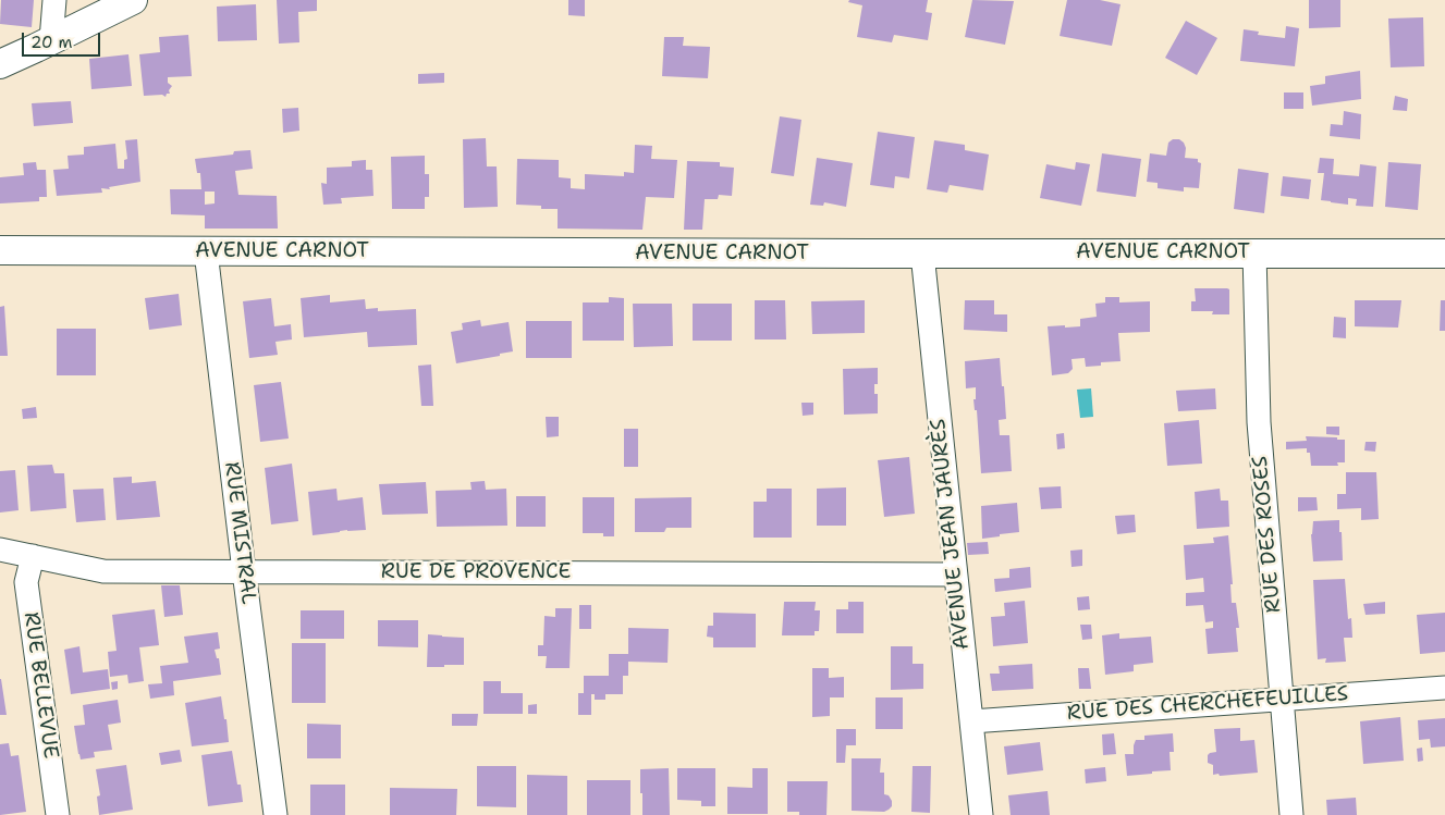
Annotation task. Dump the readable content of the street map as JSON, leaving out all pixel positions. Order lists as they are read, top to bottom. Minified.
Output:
{"streets":{"street":["AVENUE CARNOT","RUE MISTRAL","AVENUE JEAN JAURÈS","RUE DES ROSES","RUE DE PROVENCE","RUE BELLEVUE","RUE DES CHERCHEFEUILLES"]},"crossings":[["AVENUE CARNOT","RUE MISTRAL"],["AVENUE CARNOT","AVENUE JEAN JAURÈS"],["AVENUE CARNOT","RUE DES ROSES"],["RUE MISTRAL","RUE DE PROVENCE"],["AVENUE JEAN JAURÈS","RUE DE PROVENCE"],["AVENUE JEAN JAURÈS","RUE DES CHERCHEFEUILLES"],["RUE DES ROSES","RUE DES CHERCHEFEUILLES"],["RUE DE PROVENCE","RUE BELLEVUE"]],"scale_bar":"20 m"}
